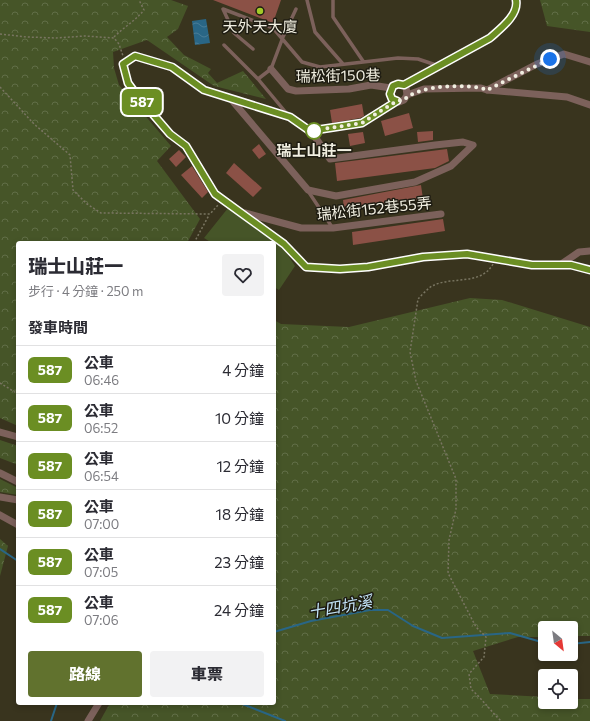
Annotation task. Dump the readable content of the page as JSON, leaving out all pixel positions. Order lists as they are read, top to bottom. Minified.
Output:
{"streets":{"street":["瑞松街150巷","瑞松街152巷55弄"]},"water":["十四坑溪"],"places":["天外天大廈","瑞士山莊一"],"lines":["bus line 587"],"north":"bottom right","page":{"on_map":"587","heading":[["瑞士山莊一","步行 · 4 分鐘 · 250 m"],"發車時間"],"list":[{"mark":"587","name":"公車","note":"06:46","value":"4 分鐘"},{"mark":"587","name":"公車","note":"06:52","value":"10 分鐘"},{"mark":"587","name":"公車","note":"06:54","value":"12 分鐘"},{"mark":"587","name":"公車","note":"07:00","value":"18 分鐘"},{"mark":"587","name":"公車","note":"07:05","value":"23 分鐘"},{"mark":"587","name":"公車","note":"07:06","value":"24 分鐘"}],"buttons":["路線","車票"]}}
